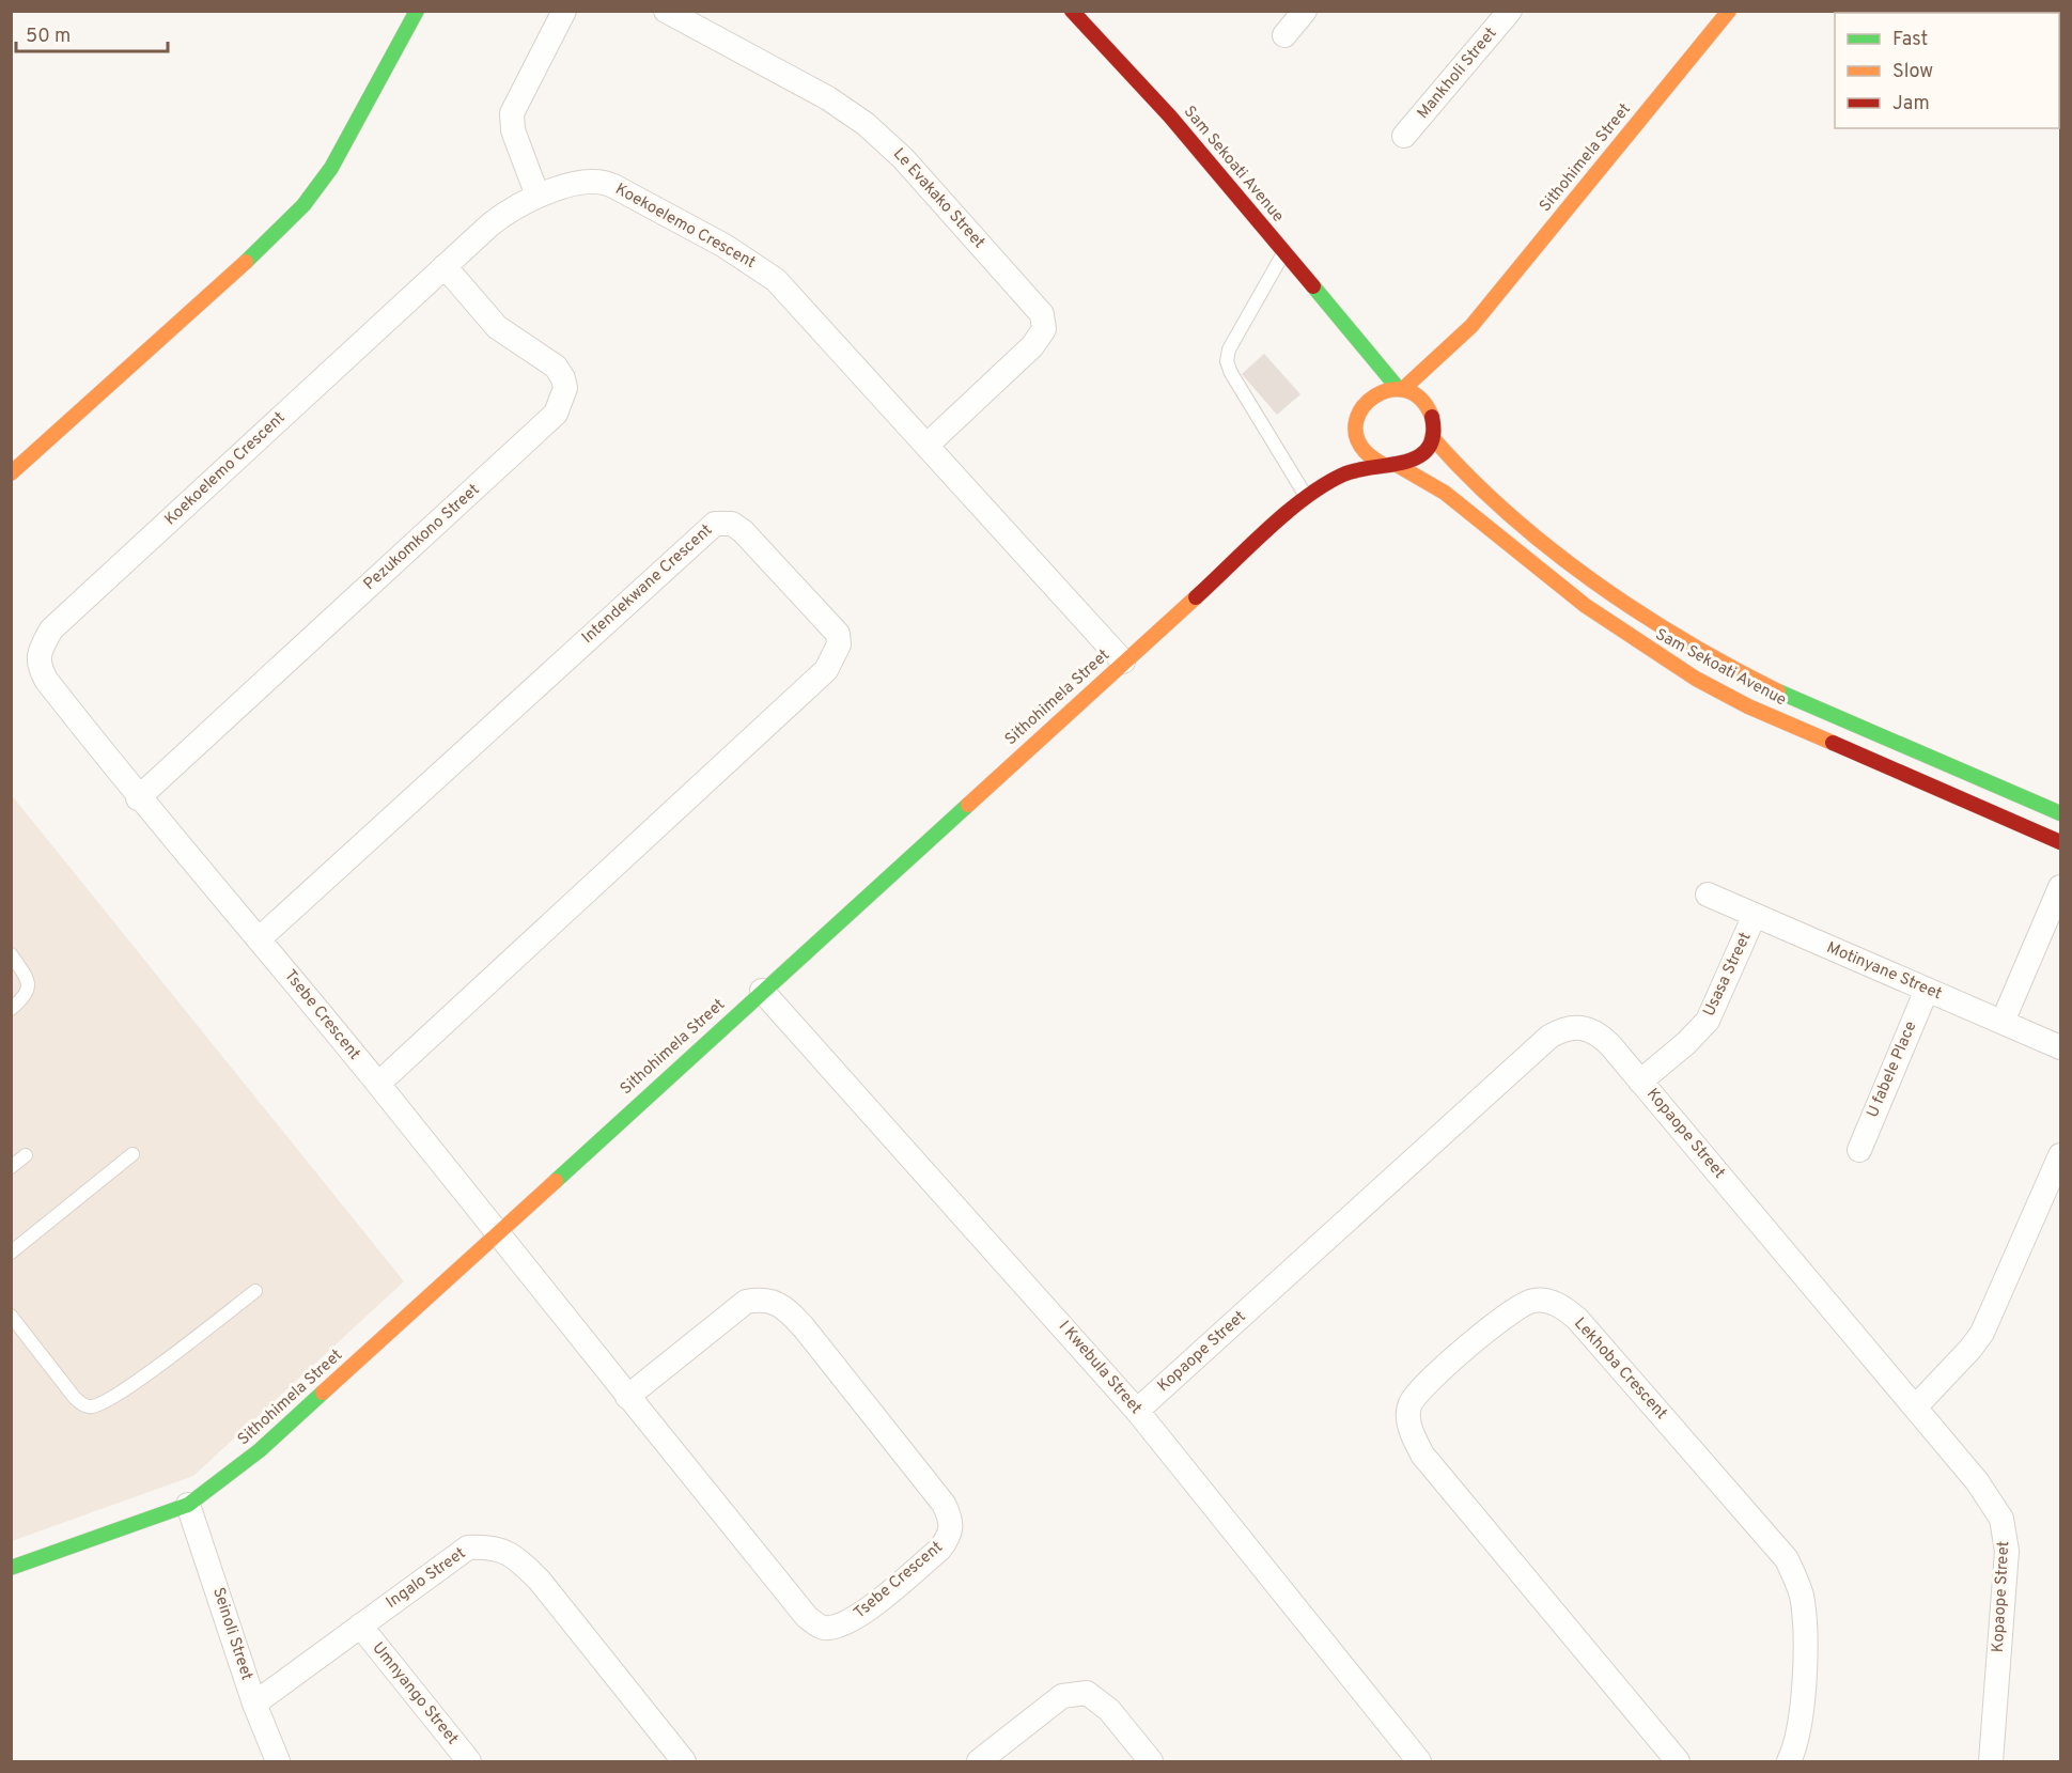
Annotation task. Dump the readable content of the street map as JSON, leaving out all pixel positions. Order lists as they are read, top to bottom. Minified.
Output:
{"streets":{"street":["Mankholi Street","Sithohimela Street","Sam Sekoati Avenue","Le Evakako Street","Koekoelemo Crescent","Pezukomkono Street","Intendekwane Crescent","Motinyane Street","Usasa Street","Tsebe Crescent","U fabele Place","Kopaope Street","I Kwebula Street","Lekhoba Crescent","Ingalo Street","Seinoli Street","Umnyango Street"]},"crossings":[["Sithohimela Street","Sam Sekoati Avenue"],["Sithohimela Street","Koekoelemo Crescent"],["Sithohimela Street","Tsebe Crescent"],["Sithohimela Street","I Kwebula Street"],["Sithohimela Street","Seinoli Street"],["Le Evakako Street","Koekoelemo Crescent"],["Koekoelemo Crescent","Pezukomkono Street"],["Koekoelemo Crescent","Tsebe Crescent"],["Pezukomkono Street","Tsebe Crescent"],["Intendekwane Crescent","Tsebe Crescent"],["Motinyane Street","Usasa Street"],["Motinyane Street","U fabele Place"],["Usasa Street","Kopaope Street"],["Kopaope Street","I Kwebula Street"],["Ingalo Street","Seinoli Street"],["Ingalo Street","Umnyango Street"]],"legend":["Fast","Slow","Jam"],"scale_bar":"50 m"}
